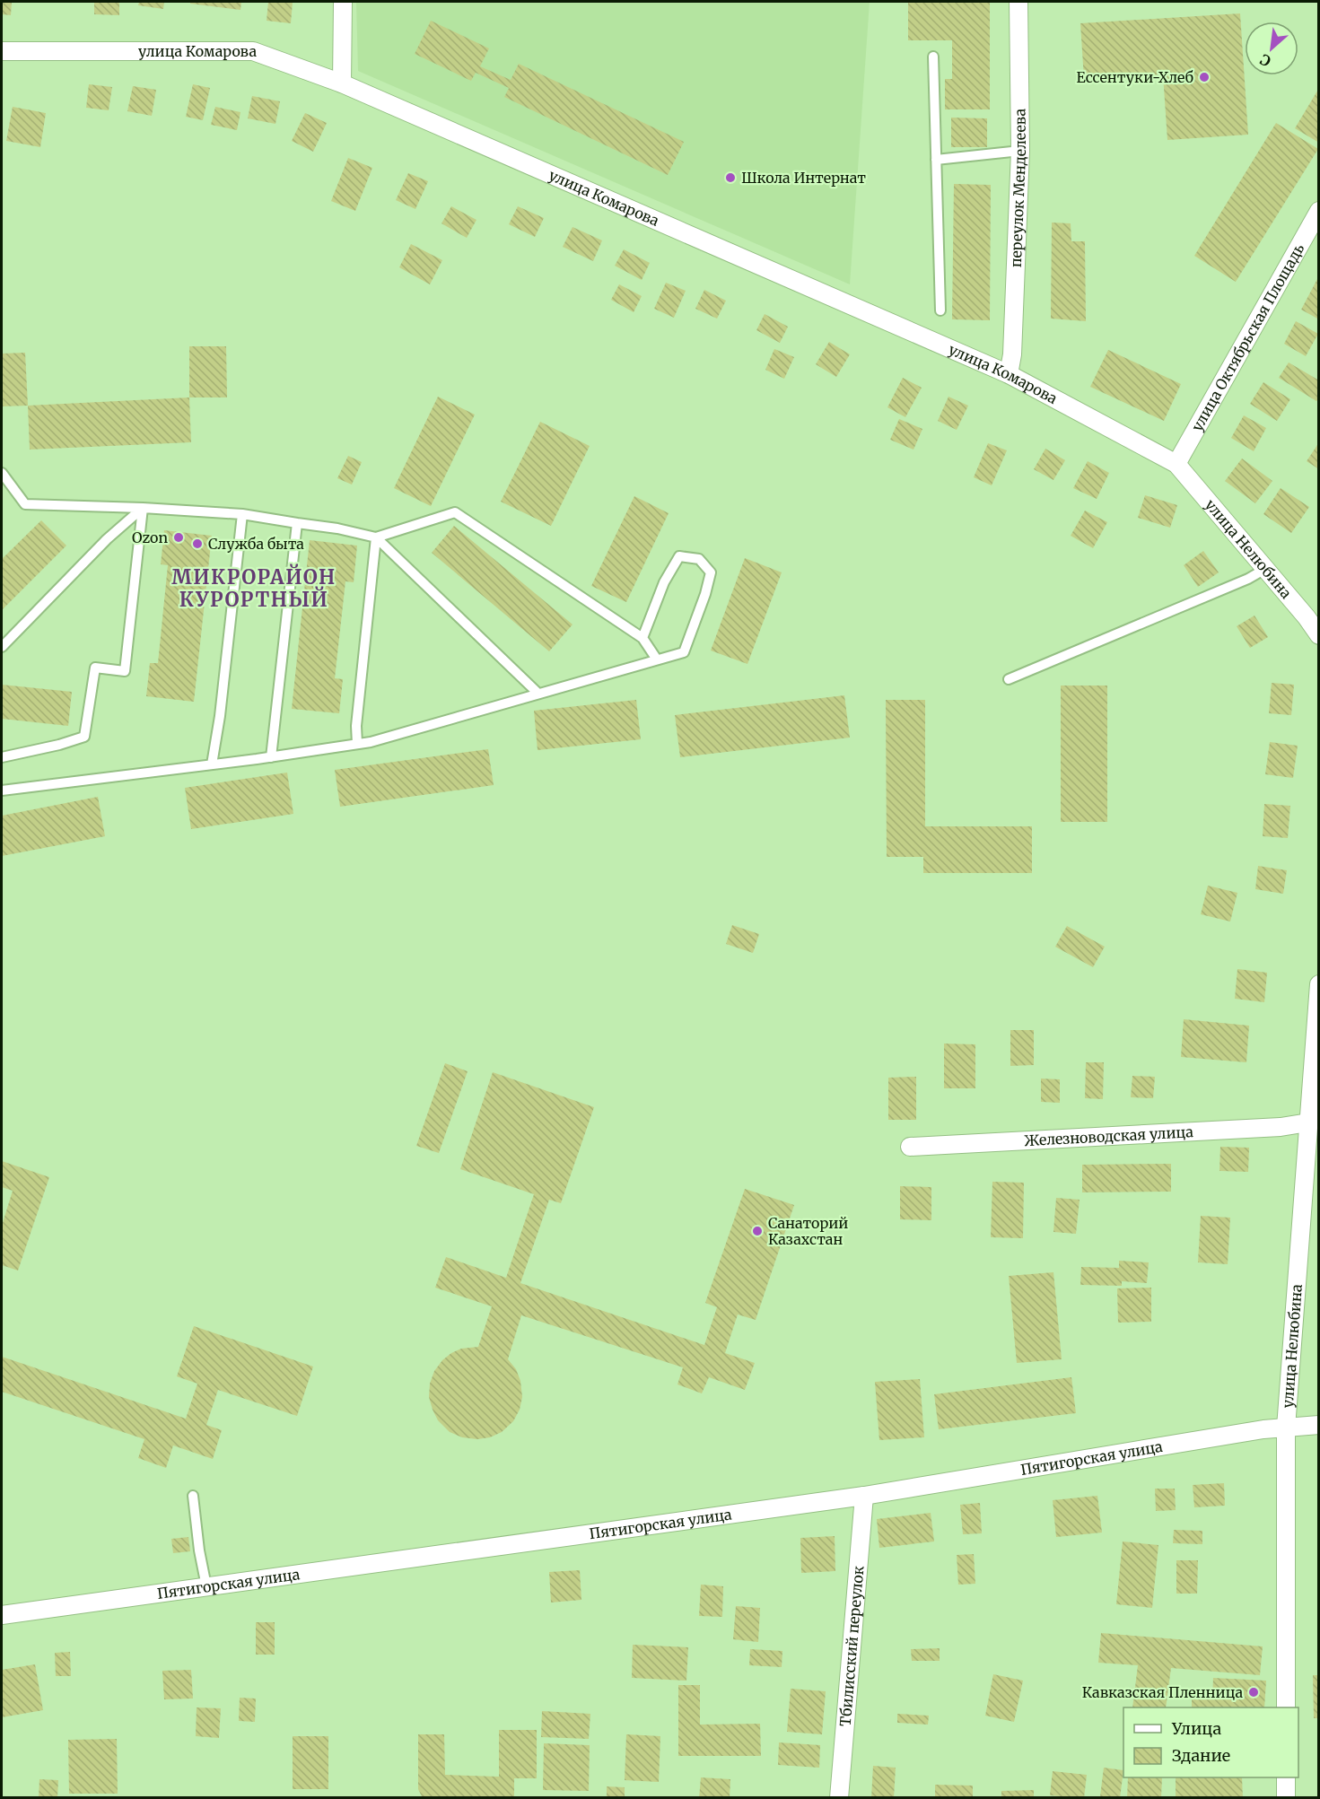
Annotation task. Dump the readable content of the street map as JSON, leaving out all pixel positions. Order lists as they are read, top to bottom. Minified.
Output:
{"streets":{"street":["улица Комарова","переулок Менделеева","улица Октябрьская Площадь","улица Нелюбина","Железноводская улица","Пятигорская улица","Тбилисский переулок"]},"crossings":[["улица Комарова","переулок Менделеева"],["улица Комарова","улица Октябрьская Площадь"],["улица Комарова","улица Нелюбина"],["улица Октябрьская Площадь","улица Нелюбина"],["улица Нелюбина","Железноводская улица"],["улица Нелюбина","Пятигорская улица"],["Пятигорская улица","Тбилисский переулок"]],"districts":["МИКРОРАЙОН КУРОРТНЫЙ"],"places":["Ессентуки-Хлеб","Школа Интернат","Ozon","Служба быта","Санаторий Казахстан","Кавказская Пленница"],"legend":["Улица","Здание"],"north":"bottom left"}
